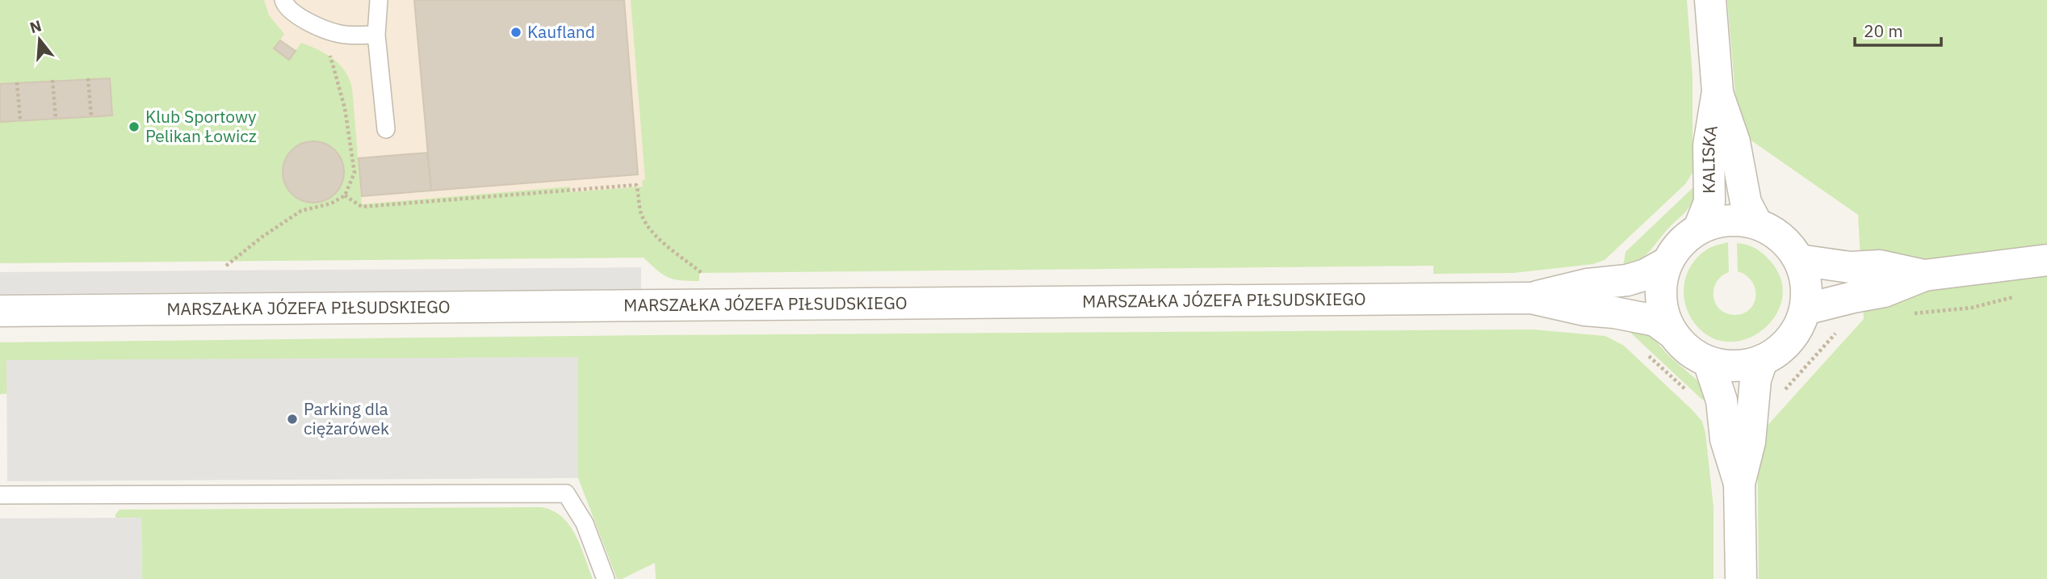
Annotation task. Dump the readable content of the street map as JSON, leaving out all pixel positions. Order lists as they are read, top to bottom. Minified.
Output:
{"streets":{"street":["KALISKA","MARSZAŁKA JÓZEFA PIŁSUDSKIEGO"]},"crossings":[["KALISKA","MARSZAŁKA JÓZEFA PIŁSUDSKIEGO"]],"places":["Kaufland","Klub Sportowy Pelikan Łowicz","Parking dla ciężarówek"],"scale_bar":"20 m","north":"top"}
